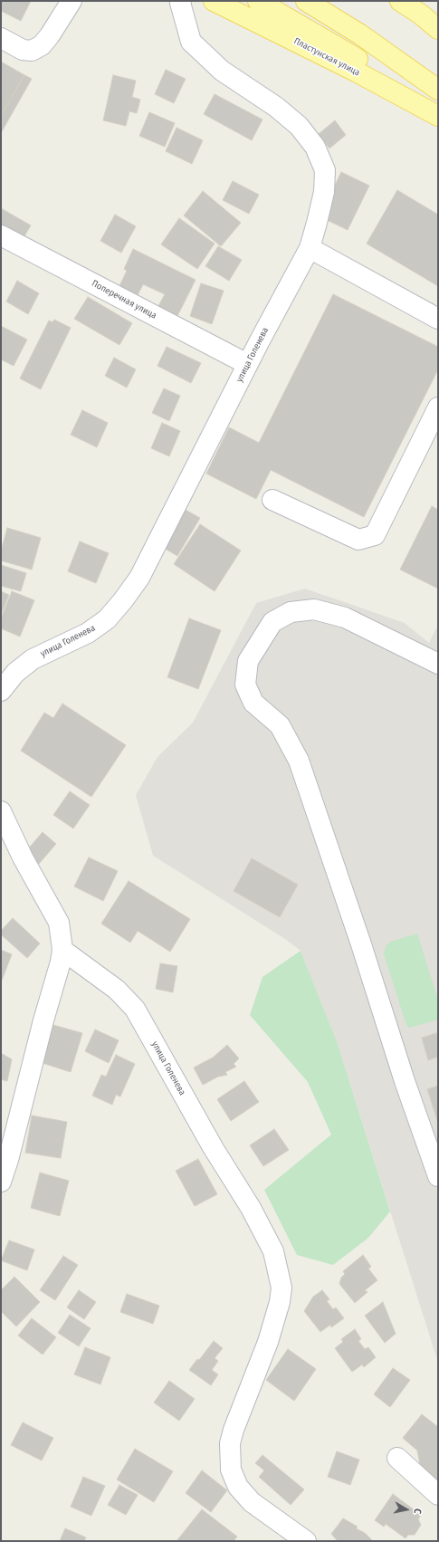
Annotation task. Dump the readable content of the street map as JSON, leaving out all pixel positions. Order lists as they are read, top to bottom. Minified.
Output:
{"streets":{"main road":["Пластунская улица"],"street":["Поперечная улица","улица Голенева"]},"crossings":[["Поперечная улица","улица Голенева"]],"north":"right"}
